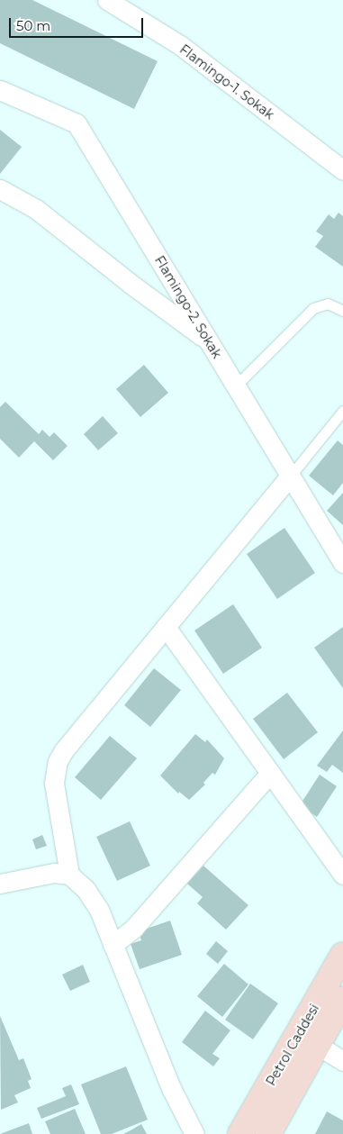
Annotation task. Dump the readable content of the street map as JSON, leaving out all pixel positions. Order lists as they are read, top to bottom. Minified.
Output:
{"streets":{"main road":["Petrol Caddesi"],"street":["Flamingo-1. Sokak","Flamingo-2. Sokak"]},"scale_bar":"50 m"}
